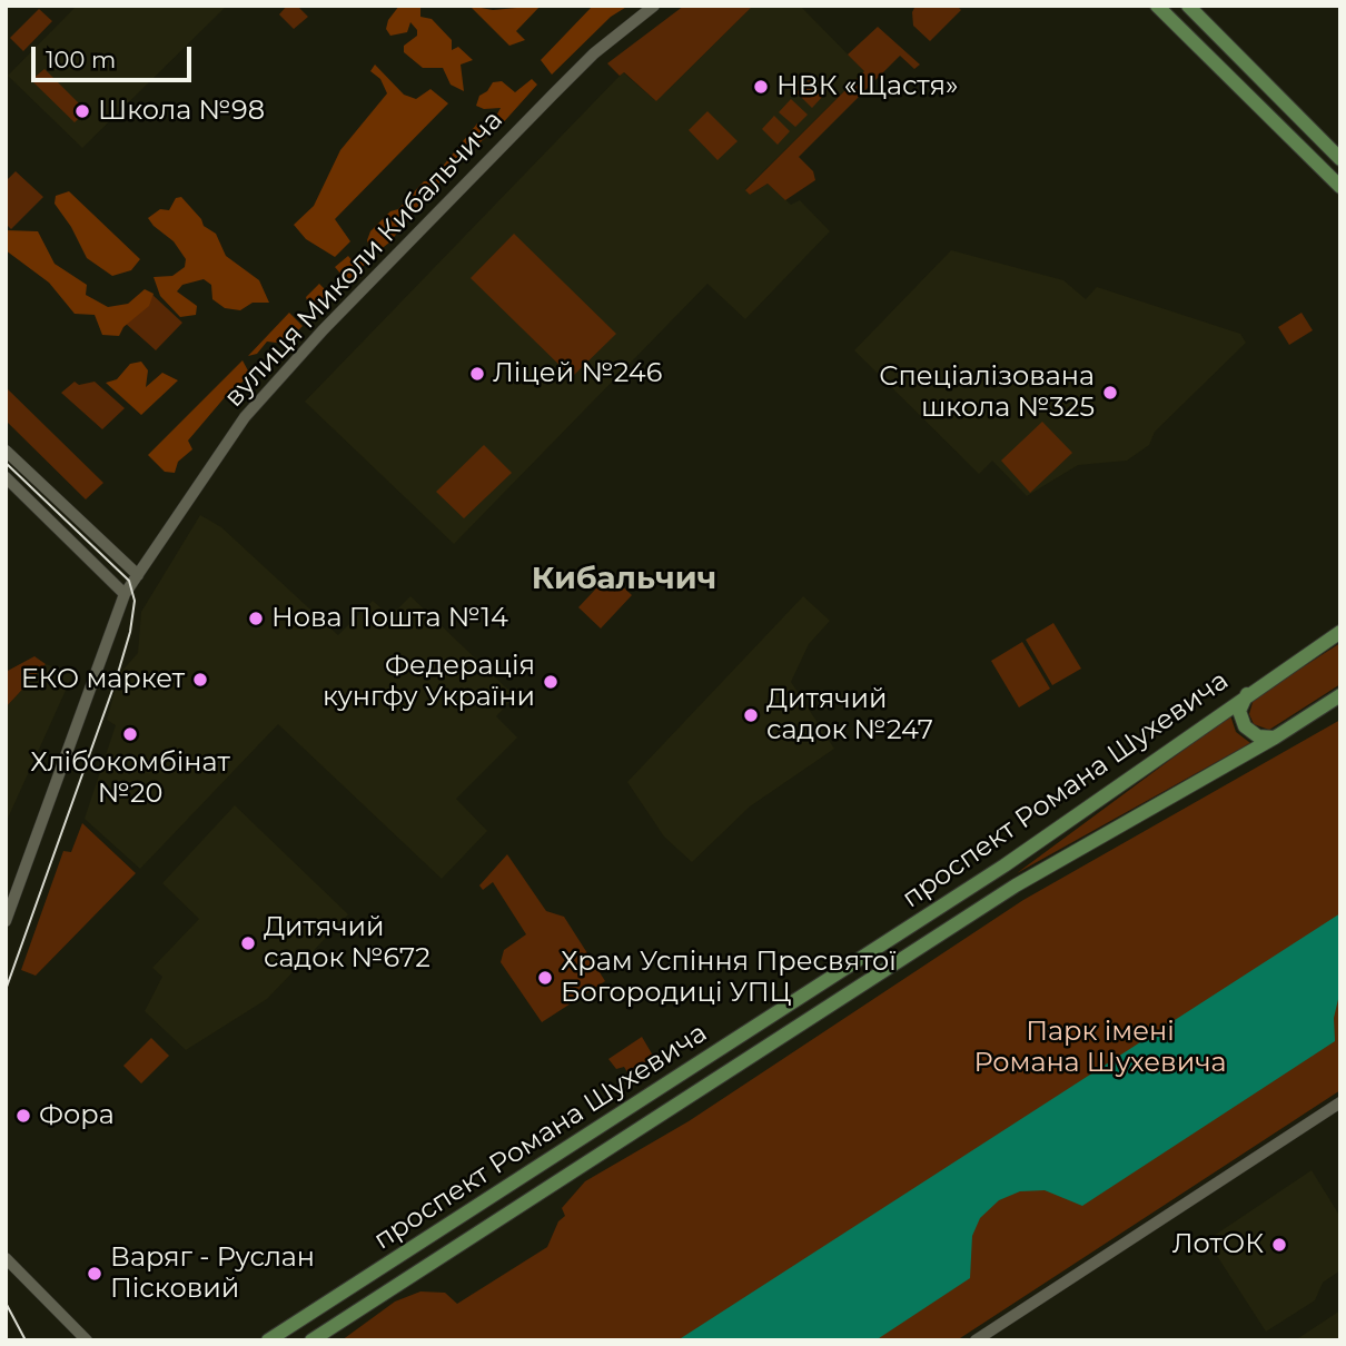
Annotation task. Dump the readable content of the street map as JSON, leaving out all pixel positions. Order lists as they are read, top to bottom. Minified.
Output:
{"streets":{"main road":["проспект Романа Шухевича"],"street":["вулиця Миколи Кибальчича"]},"districts":["Кибальчич"],"parks":["Парк імені Романа Шухевича"],"places":["НВК «Щастя»","Школа №98","Ліцей №246","Спеціалізована школа №325","Нова Пошта №14","ЕКО маркет","Федерація кунгфу України","Дитячий садок №247","Хлібокомбінат №20","Дитячий садок №672","Храм Успіння Пресвятої Богородиці УПЦ","Фора","ЛотОК","Варяг - Руслан Пісковий"],"scale_bar":"100 m"}
